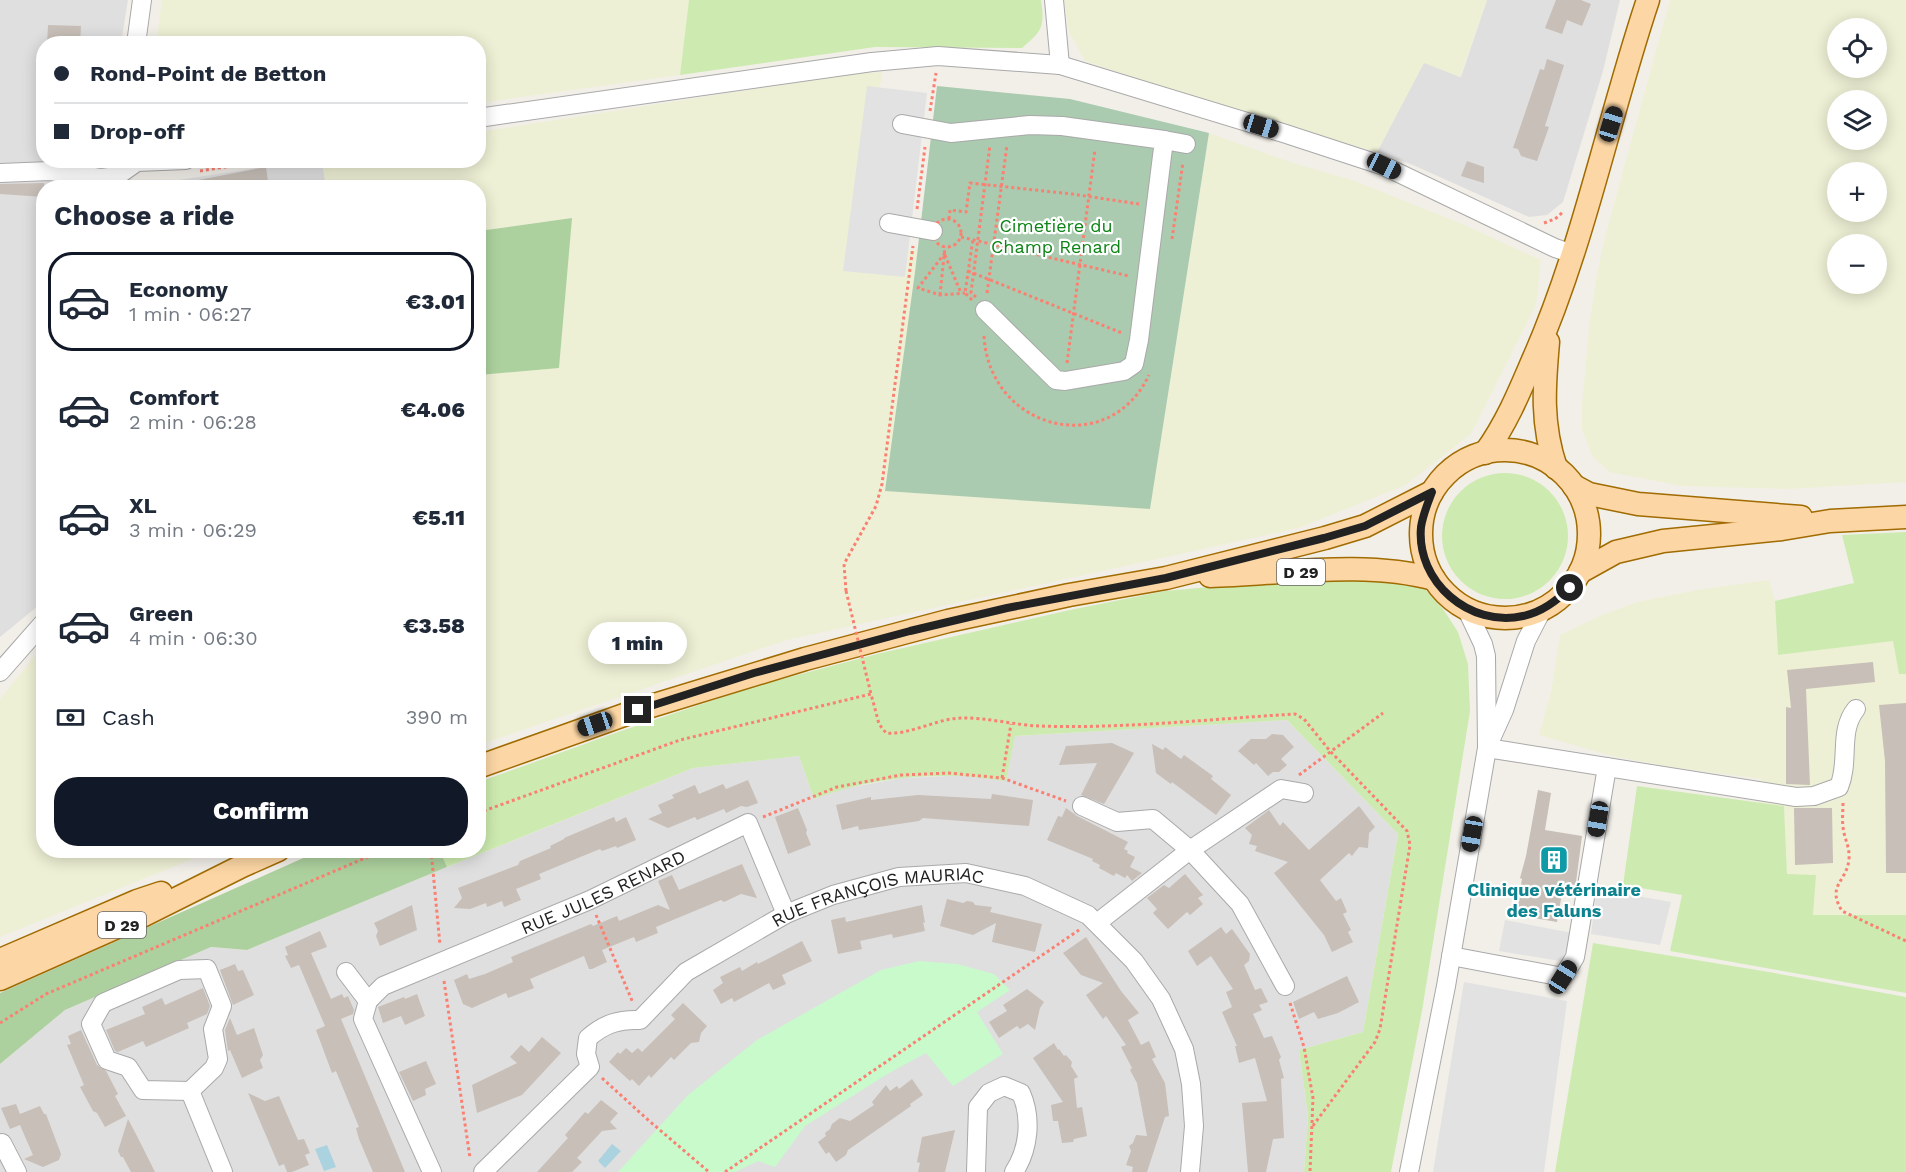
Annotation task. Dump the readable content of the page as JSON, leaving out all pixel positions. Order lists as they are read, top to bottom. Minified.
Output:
{"streets":{"main road":["D 29"],"street":["RUE JULES RENARD","RUE FRANÇOIS MAURIAC"]},"parks":["Cimetière du Champ Renard"],"places":{"building":["Clinique vétérinaire des Faluns"]},"page":{"map_buttons":["+","−"],"banner":["Rond-Point de Betton","Drop-off"],"heading":"Choose a ride","list":[{"name":"Economy","note":"1 min · 06:27","value":"€3.01"},{"name":"Comfort","note":"2 min · 06:28","value":"€4.06"},{"name":"XL","note":"3 min · 06:29","value":"€5.11"},{"name":"Green","note":"4 min · 06:30","value":"€3.58"}],"bubble":"1 min","pay":["Cash","390 m"],"buttons":"Confirm"}}
